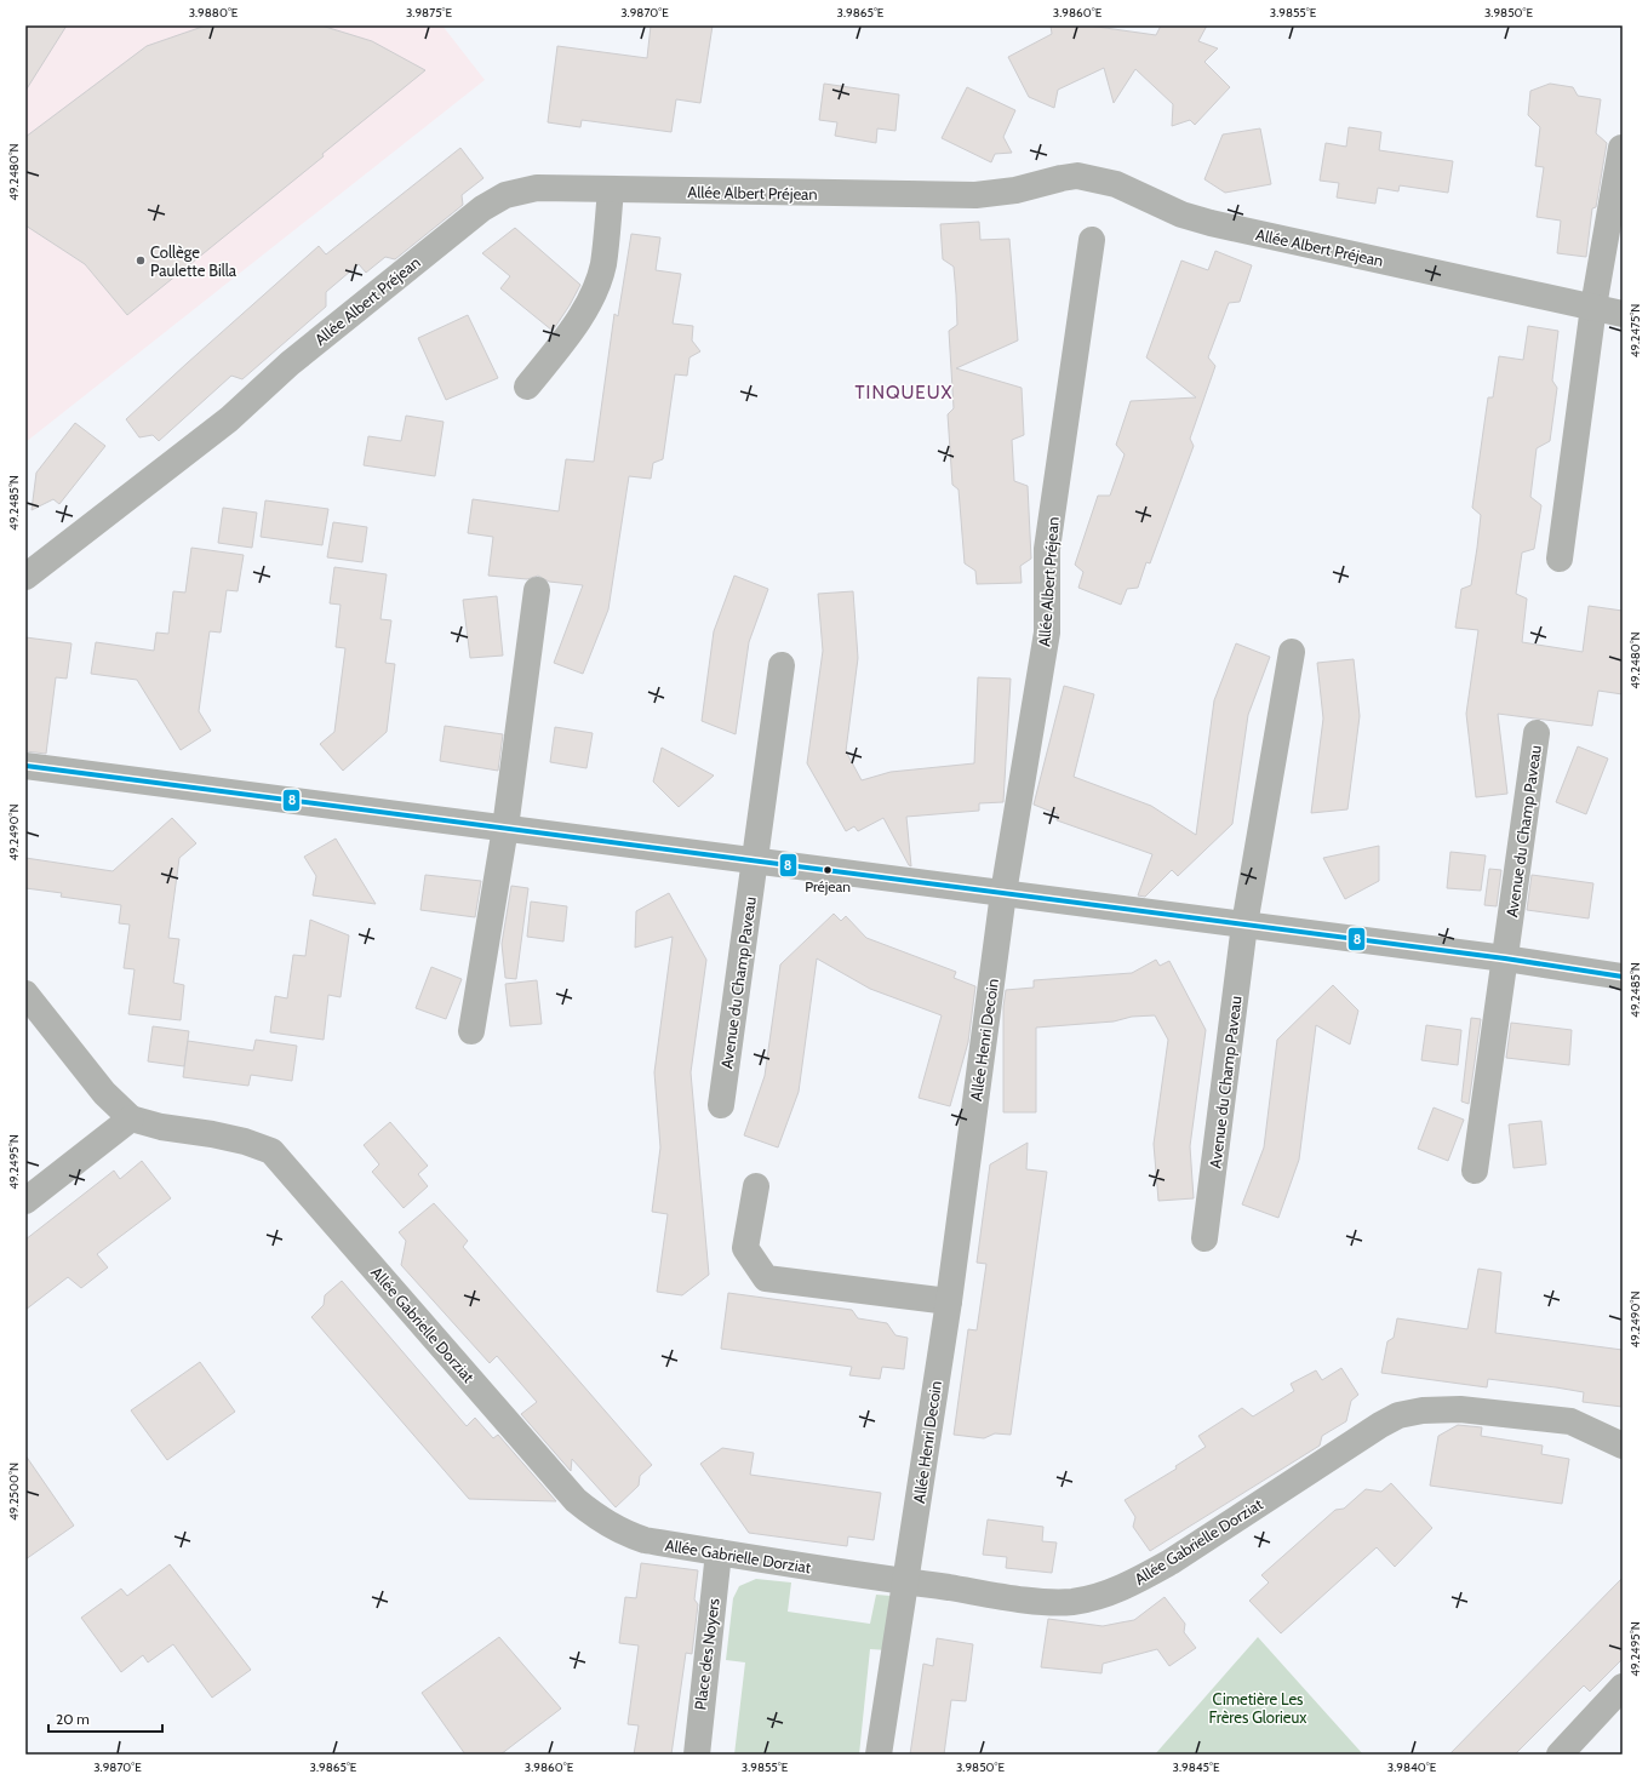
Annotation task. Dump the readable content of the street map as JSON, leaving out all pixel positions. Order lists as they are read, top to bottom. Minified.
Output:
{"streets":{"street":["Allée Albert Préjean","Avenue du Champ Paveau","Allée Henri Decoin","Allée Gabrielle Dorziat","Place des Noyers"]},"crossings":[["Allée Albert Préjean","Allée Henri Decoin"],["Allée Henri Decoin","Allée Gabrielle Dorziat"],["Allée Gabrielle Dorziat","Place des Noyers"]],"districts":["TINQUEUX"],"parks":["Cimetière Les Frères Glorieux"],"places":["Collège Paulette Billa","Préjean"],"lines":["transit line 8"],"scale_bar":"20 m","coordinates":["3.9880°E","3.9875°E","3.9870°E","3.9865°E","3.9860°E","3.9855°E","3.9850°E","49.2480°N","49.2475°N","49.2485°N","49.2490°N","49.2495°N","49.2500°N","3.9845°E","3.9840°E"]}
